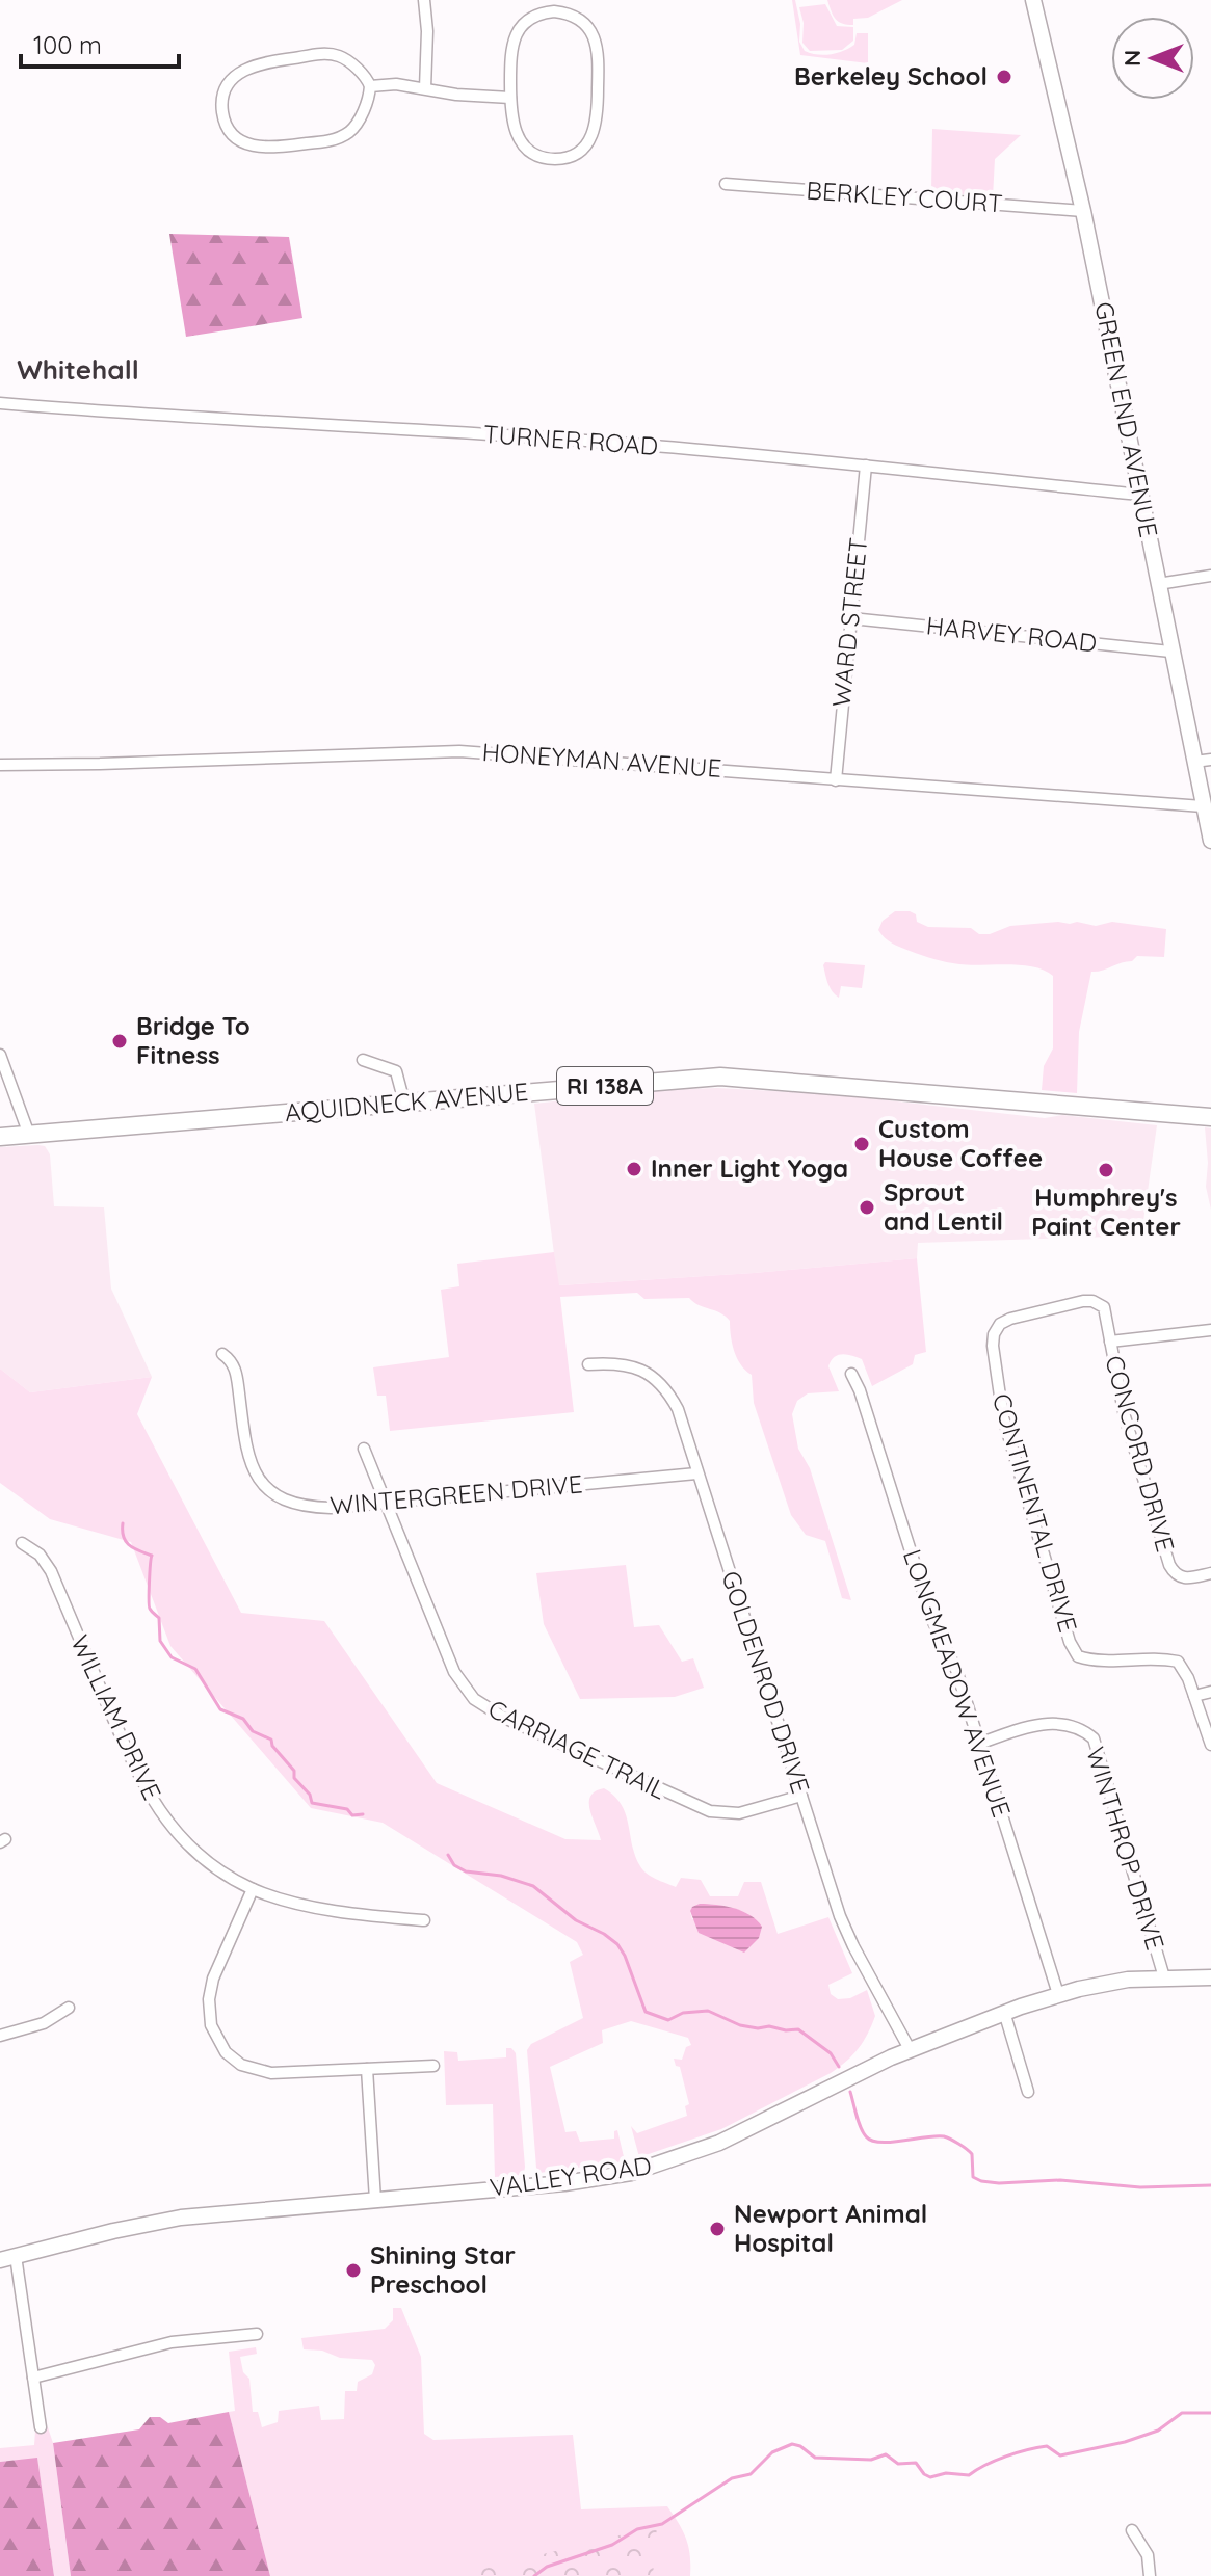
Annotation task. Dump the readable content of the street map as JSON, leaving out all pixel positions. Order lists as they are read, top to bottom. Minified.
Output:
{"streets":{"main road":["GREEN END AVENUE","RI 138A","AQUIDNECK AVENUE","VALLEY ROAD"],"street":["BERKLEY COURT","TURNER ROAD","WARD STREET","HARVEY ROAD","HONEYMAN AVENUE","CONCORD DRIVE","WINTERGREEN DRIVE","CONTINENTAL DRIVE","GOLDENROD DRIVE","LONGMEADOW AVENUE","WILLIAM DRIVE","CARRIAGE TRAIL","WINTHROP DRIVE"]},"crossings":[["BERKLEY COURT","GREEN END AVENUE"],["GREEN END AVENUE","TURNER ROAD"],["GREEN END AVENUE","HARVEY ROAD"],["GREEN END AVENUE","HONEYMAN AVENUE"],["TURNER ROAD","WARD STREET"],["WARD STREET","HARVEY ROAD"],["WARD STREET","HONEYMAN AVENUE"],["CONCORD DRIVE","CONTINENTAL DRIVE"],["WINTERGREEN DRIVE","GOLDENROD DRIVE"],["WINTERGREEN DRIVE","CARRIAGE TRAIL"],["GOLDENROD DRIVE","CARRIAGE TRAIL"],["GOLDENROD DRIVE","VALLEY ROAD"],["LONGMEADOW AVENUE","WINTHROP DRIVE"],["LONGMEADOW AVENUE","VALLEY ROAD"],["WINTHROP DRIVE","VALLEY ROAD"]],"districts":["Whitehall"],"places":["Berkeley School","Bridge To Fitness","Custom House Coffee","Inner Light Yoga","Humphrey's Paint Center","Sprout and Lentil","Newport Animal Hospital","Shining Star Preschool"],"scale_bar":"100 m","north":"left"}
